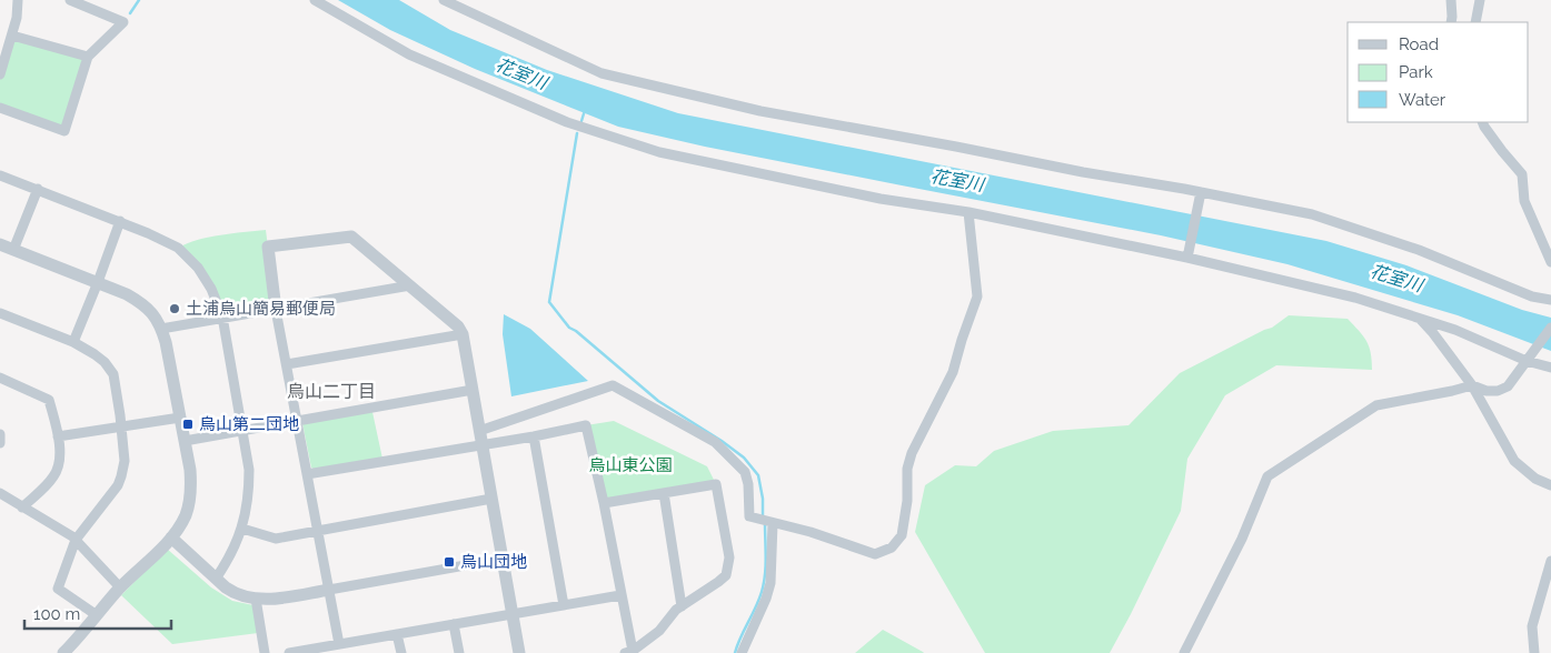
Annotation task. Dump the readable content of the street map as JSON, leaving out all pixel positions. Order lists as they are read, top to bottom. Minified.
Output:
{"districts":["烏山二丁目"],"water":["花室川"],"parks":["烏山東公園"],"places":{"other":["土浦烏山簡易郵便局"],"transit":["烏山第二団地","烏山団地"]},"legend":["Road","Park","Water"],"scale_bar":"100 m"}
